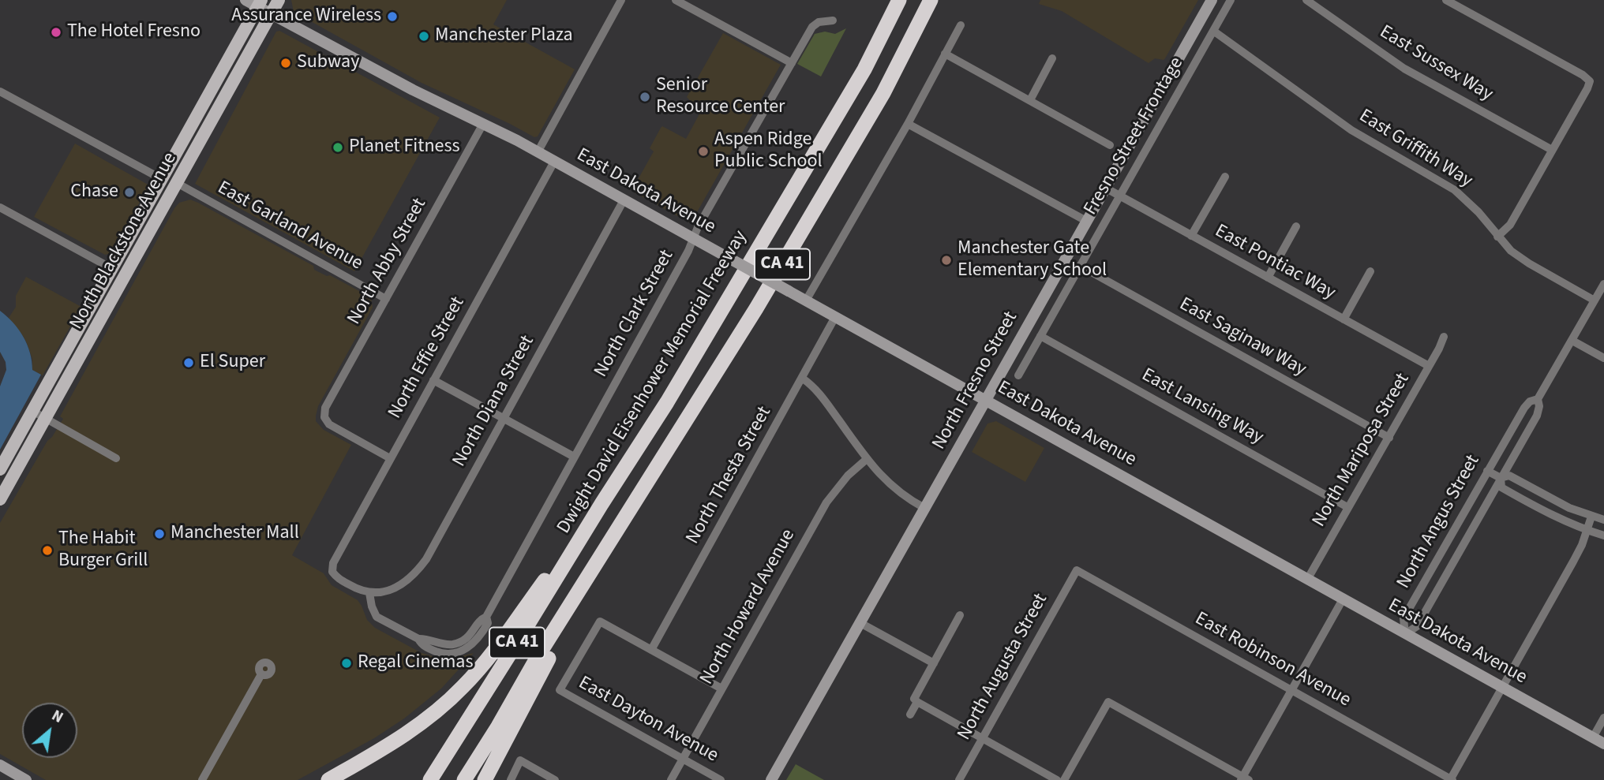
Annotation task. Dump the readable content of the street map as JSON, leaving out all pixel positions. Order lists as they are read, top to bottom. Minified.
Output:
{"streets":{"highway":["CA 41","Dwight David Eisenhower Memorial Freeway"],"main road":["North Blackstone Avenue"],"street":["East Sussex Way","Fresno Street Frontage","East Griffith Way","East Dakota Avenue","East Garland Avenue","North Abby Street","East Pontiac Way","North Clark Street","East Saginaw Way","North Effie Street","North Fresno Street","North Diana Street","East Lansing Way","North Mariposa Street","North Thesta Street","North Angus Street","North Howard Avenue","East Robinson Avenue","North Augusta Street","East Dayton Avenue"]},"crossings":[["Fresno Street Frontage","East Griffith Way"],["Fresno Street Frontage","East Pontiac Way"],["Fresno Street Frontage","East Saginaw Way"],["Fresno Street Frontage","East Lansing Way"],["East Griffith Way","North Angus Street"],["East Dakota Avenue","North Blackstone Avenue"],["East Dakota Avenue","North Abby Street"],["East Dakota Avenue","North Clark Street"],["East Dakota Avenue","North Effie Street"],["East Dakota Avenue","North Fresno Street"],["East Dakota Avenue","North Diana Street"],["East Dakota Avenue","North Mariposa Street"],["East Dakota Avenue","North Thesta Street"],["East Dakota Avenue","North Angus Street"],["East Garland Avenue","North Blackstone Avenue"],["East Garland Avenue","North Abby Street"],["North Abby Street","North Effie Street"],["East Pontiac Way","North Fresno Street"],["East Pontiac Way","North Mariposa Street"],["North Clark Street","North Effie Street"],["North Clark Street","North Diana Street"],["East Saginaw Way","North Mariposa Street"],["North Effie Street","North Diana Street"],["East Lansing Way","North Mariposa Street"],["North Thesta Street","East Dayton Avenue"],["North Howard Avenue","East Dayton Avenue"],["East Robinson Avenue","North Augusta Street"]],"places":["Assurance Wireless","The Hotel Fresno","Manchester Plaza","Subway","Senior Resource Center","Planet Fitness","Aspen Ridge Public School","Chase","Manchester Gate Elementary School","El Super","Manchester Mall","The Habit Burger Grill","Regal Cinemas"],"north":"top right"}
